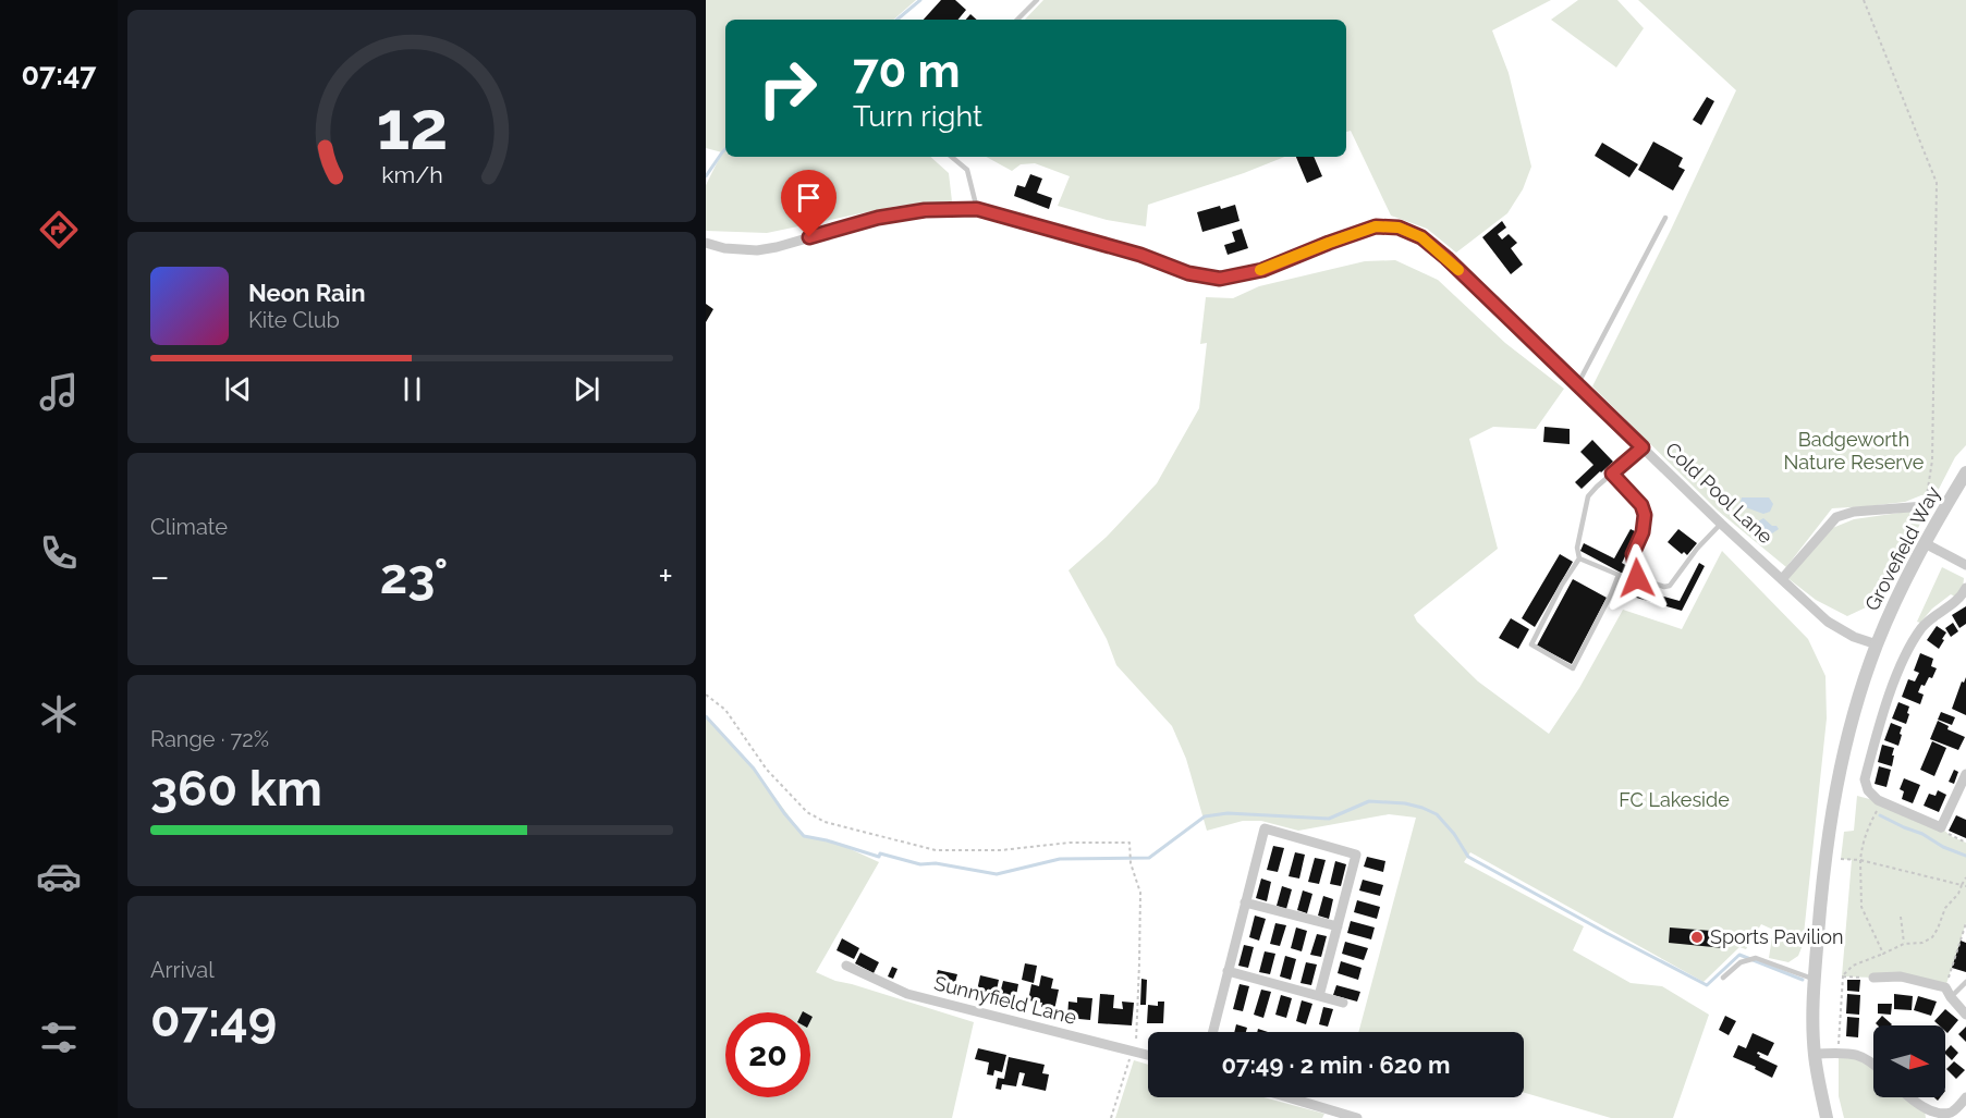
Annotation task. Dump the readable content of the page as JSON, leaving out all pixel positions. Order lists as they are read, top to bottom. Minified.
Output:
{"streets":{"street":["Cold Pool Lane","Grovefield Way","Sunnyfield Lane"]},"crossings":[["Cold Pool Lane","Grovefield Way"]],"parks":["Badgeworth Nature Reserve","FC Lakeside"],"places":["Sports Pavilion"],"north":"right","page":{"tabs":"07:47","turn":["70 m","Turn right"],"song":["Neon Rain","Kite Club"],"tile":["Climate",["Range · 72%","360 km"],["Arrival","07:49"]],"heat":["−","23°","+"],"limit":"20","trip":"07:49 · 2 min · 620 m","gauge":["12","km/h"]}}
